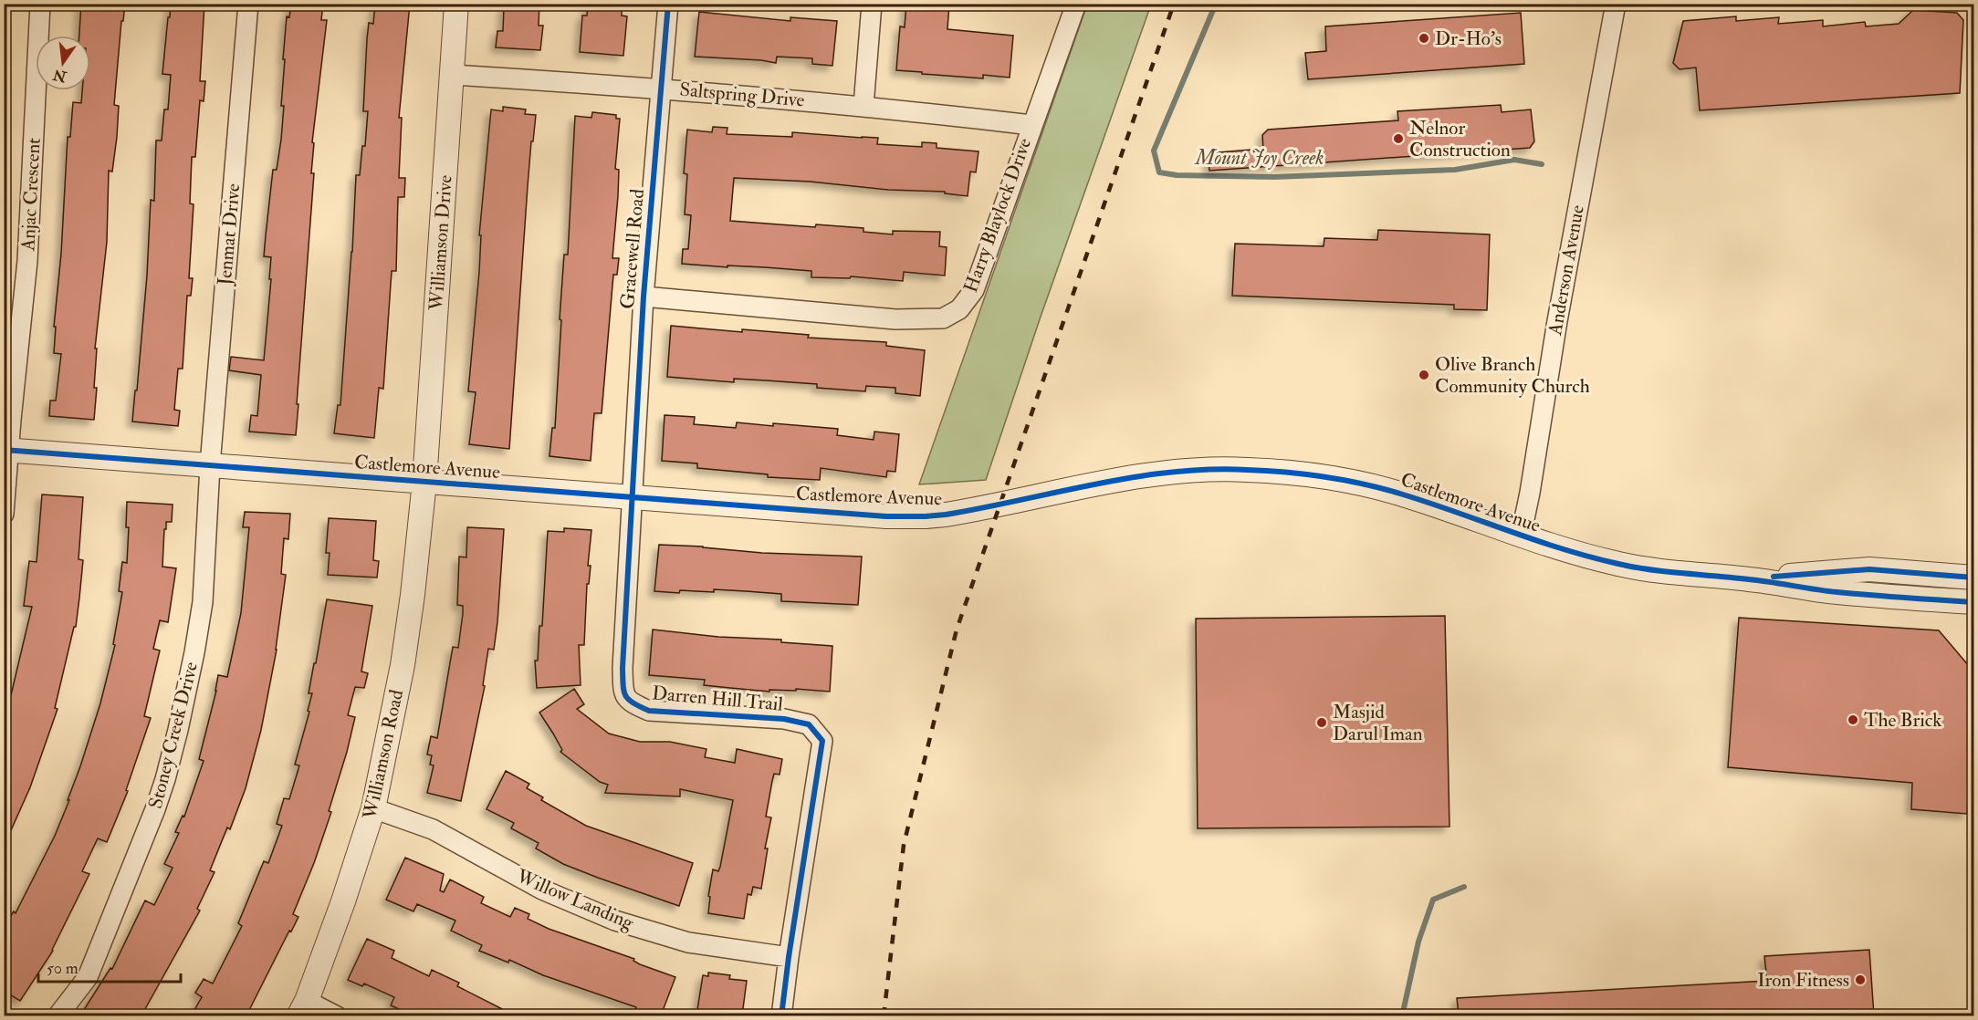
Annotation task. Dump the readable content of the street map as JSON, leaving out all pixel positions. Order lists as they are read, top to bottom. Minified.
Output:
{"streets":{"street":["Saltspring Drive","Anjac Crescent","Harry Blaylock Drive","Jenmat Drive","Williamson Drive","Gracewell Road","Anderson Avenue","Castlemore Avenue","Darren Hill Trail","Stoney Creek Drive","Williamson Road","Willow Landing"]},"crossings":[["Saltspring Drive","Harry Blaylock Drive"],["Saltspring Drive","Williamson Drive"],["Saltspring Drive","Gracewell Road"],["Anjac Crescent","Castlemore Avenue"],["Harry Blaylock Drive","Gracewell Road"],["Jenmat Drive","Castlemore Avenue"],["Jenmat Drive","Stoney Creek Drive"],["Williamson Drive","Castlemore Avenue"],["Williamson Drive","Williamson Road"],["Gracewell Road","Castlemore Avenue"],["Gracewell Road","Darren Hill Trail"],["Anderson Avenue","Castlemore Avenue"],["Castlemore Avenue","Darren Hill Trail"],["Castlemore Avenue","Stoney Creek Drive"],["Castlemore Avenue","Williamson Road"],["Darren Hill Trail","Willow Landing"],["Williamson Road","Willow Landing"]],"water":["Mount Joy Creek"],"places":["Dr-Ho's","Nelnor Construction","Olive Branch Community Church","The Brick","Masjid Darul Iman","Iron Fitness"],"scale_bar":"50 m","north":"bottom"}
